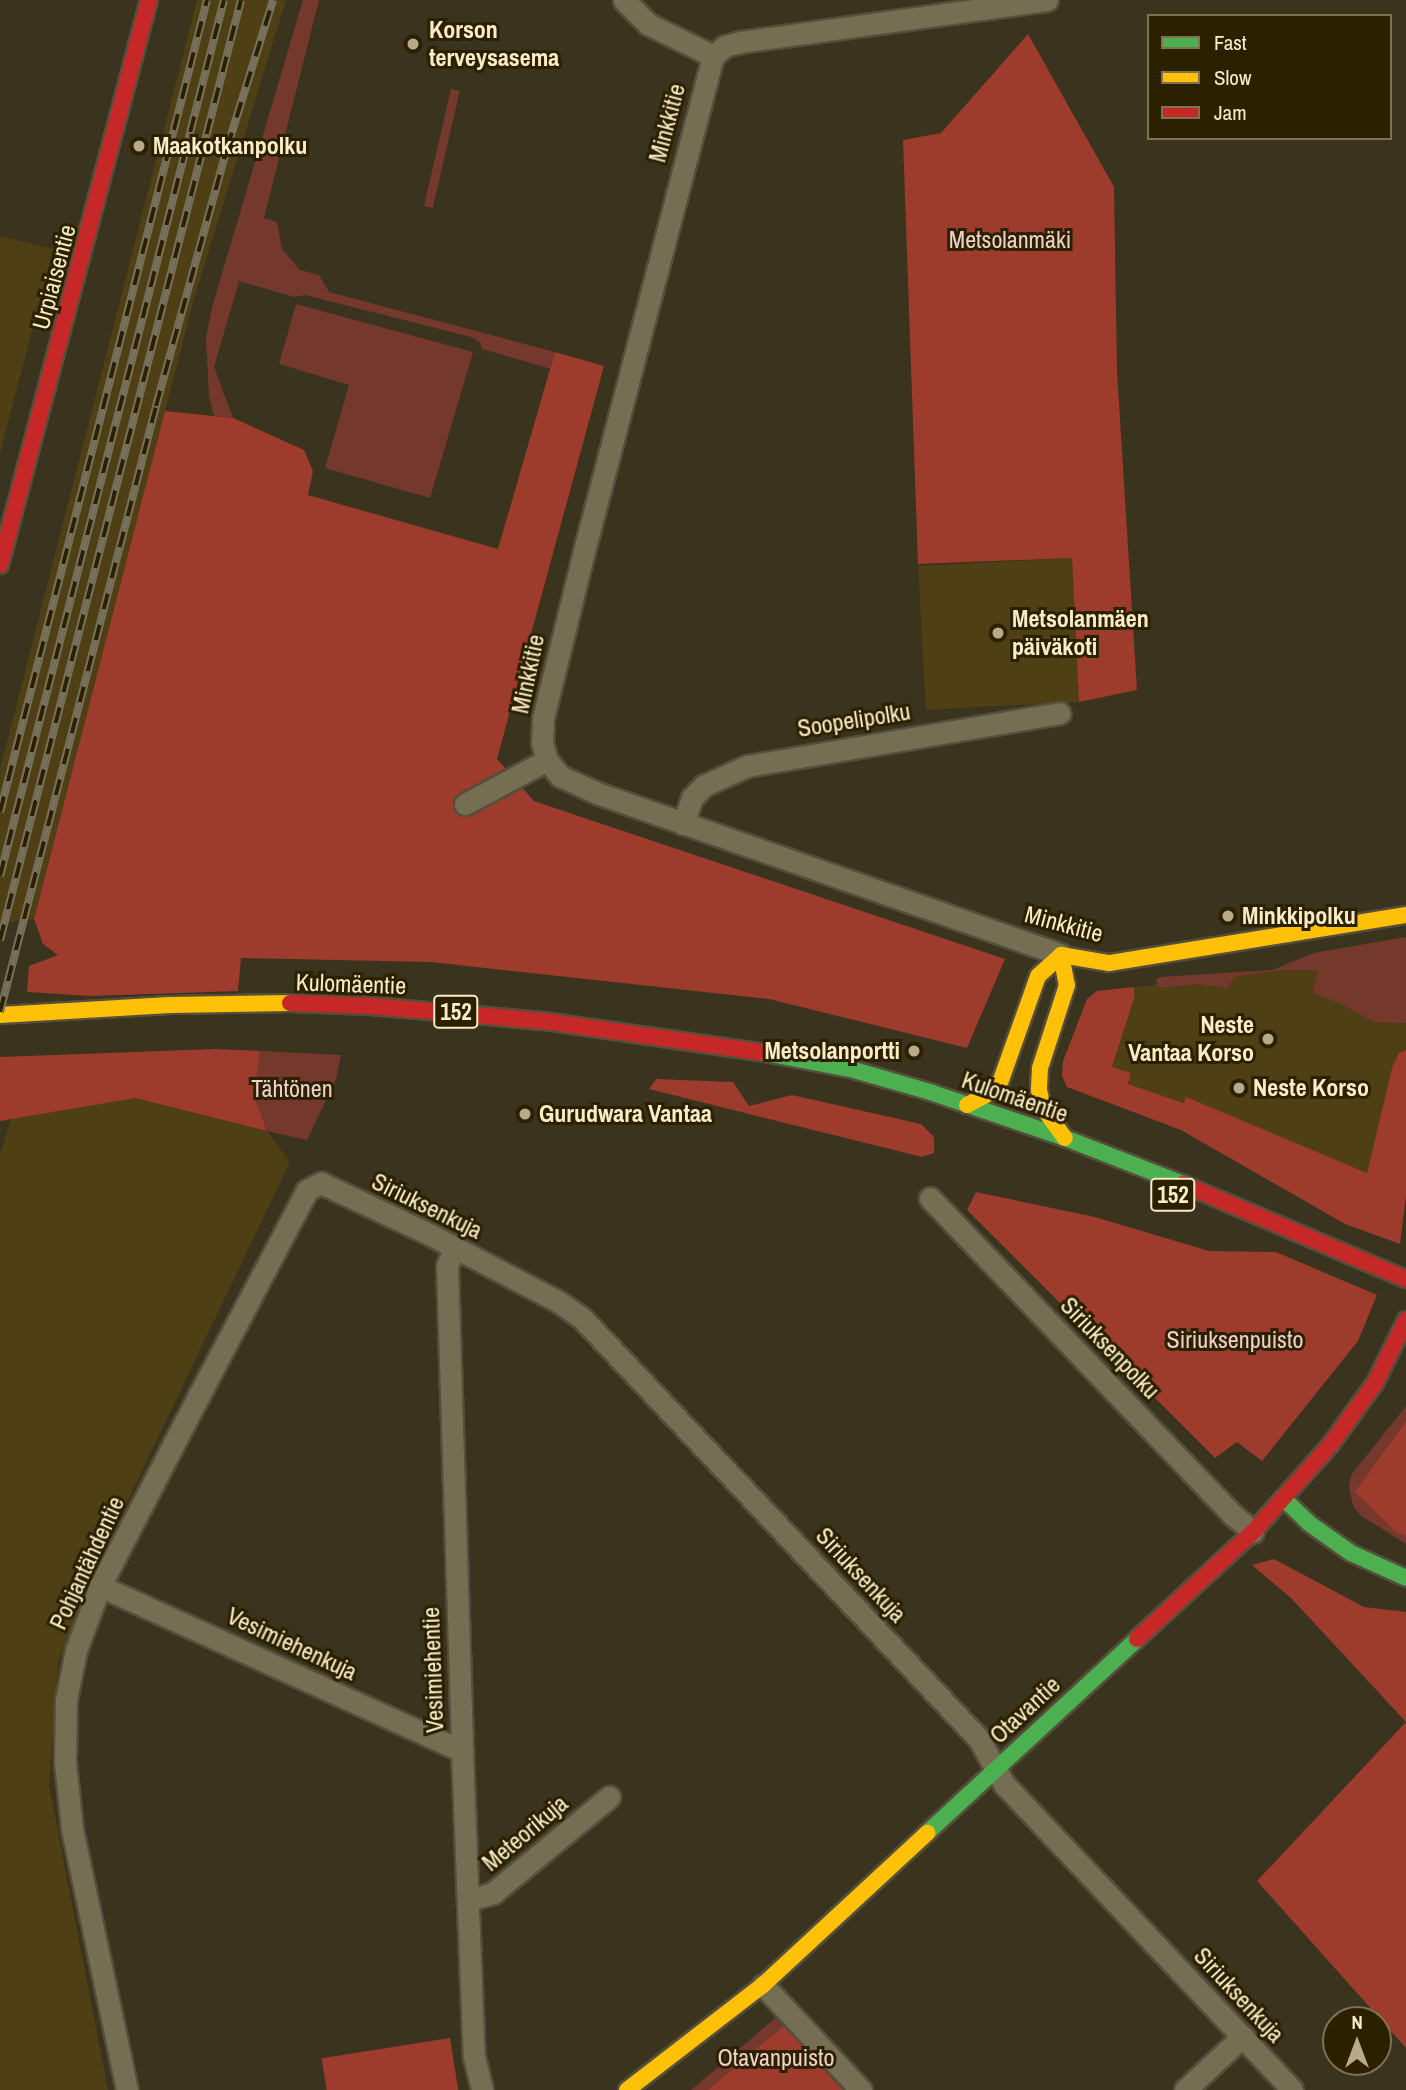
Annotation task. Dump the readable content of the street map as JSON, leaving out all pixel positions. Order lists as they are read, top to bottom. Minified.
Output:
{"streets":{"main road":["Minkkitie","Urpiaisentie","Kulomäentie","152","Otavantie"],"street":["Soopelipolku","Siriuksenkuja","Siriuksenpolku","Pohjantähdentie","Vesimiehenkuja","Vesimiehentie","Meteorikuja"]},"crossings":[["Minkkitie","Soopelipolku"],["Siriuksenkuja","Pohjantähdentie"],["Siriuksenkuja","Vesimiehentie"],["Siriuksenkuja","Otavantie"],["Siriuksenpolku","Otavantie"],["Pohjantähdentie","Vesimiehenkuja"],["Vesimiehenkuja","Vesimiehentie"],["Vesimiehentie","Meteorikuja"]],"parks":["Metsolanmäki","Tähtönen","Siriuksenpuisto","Otavanpuisto"],"places":["Korson terveysasema","Maakotkanpolku","Metsolanmäen päiväkoti","Minkkipolku","Neste Vantaa Korso","Metsolanportti","Neste Korso","Gurudwara Vantaa"],"legend":["Fast","Slow","Jam"],"north":"top"}
